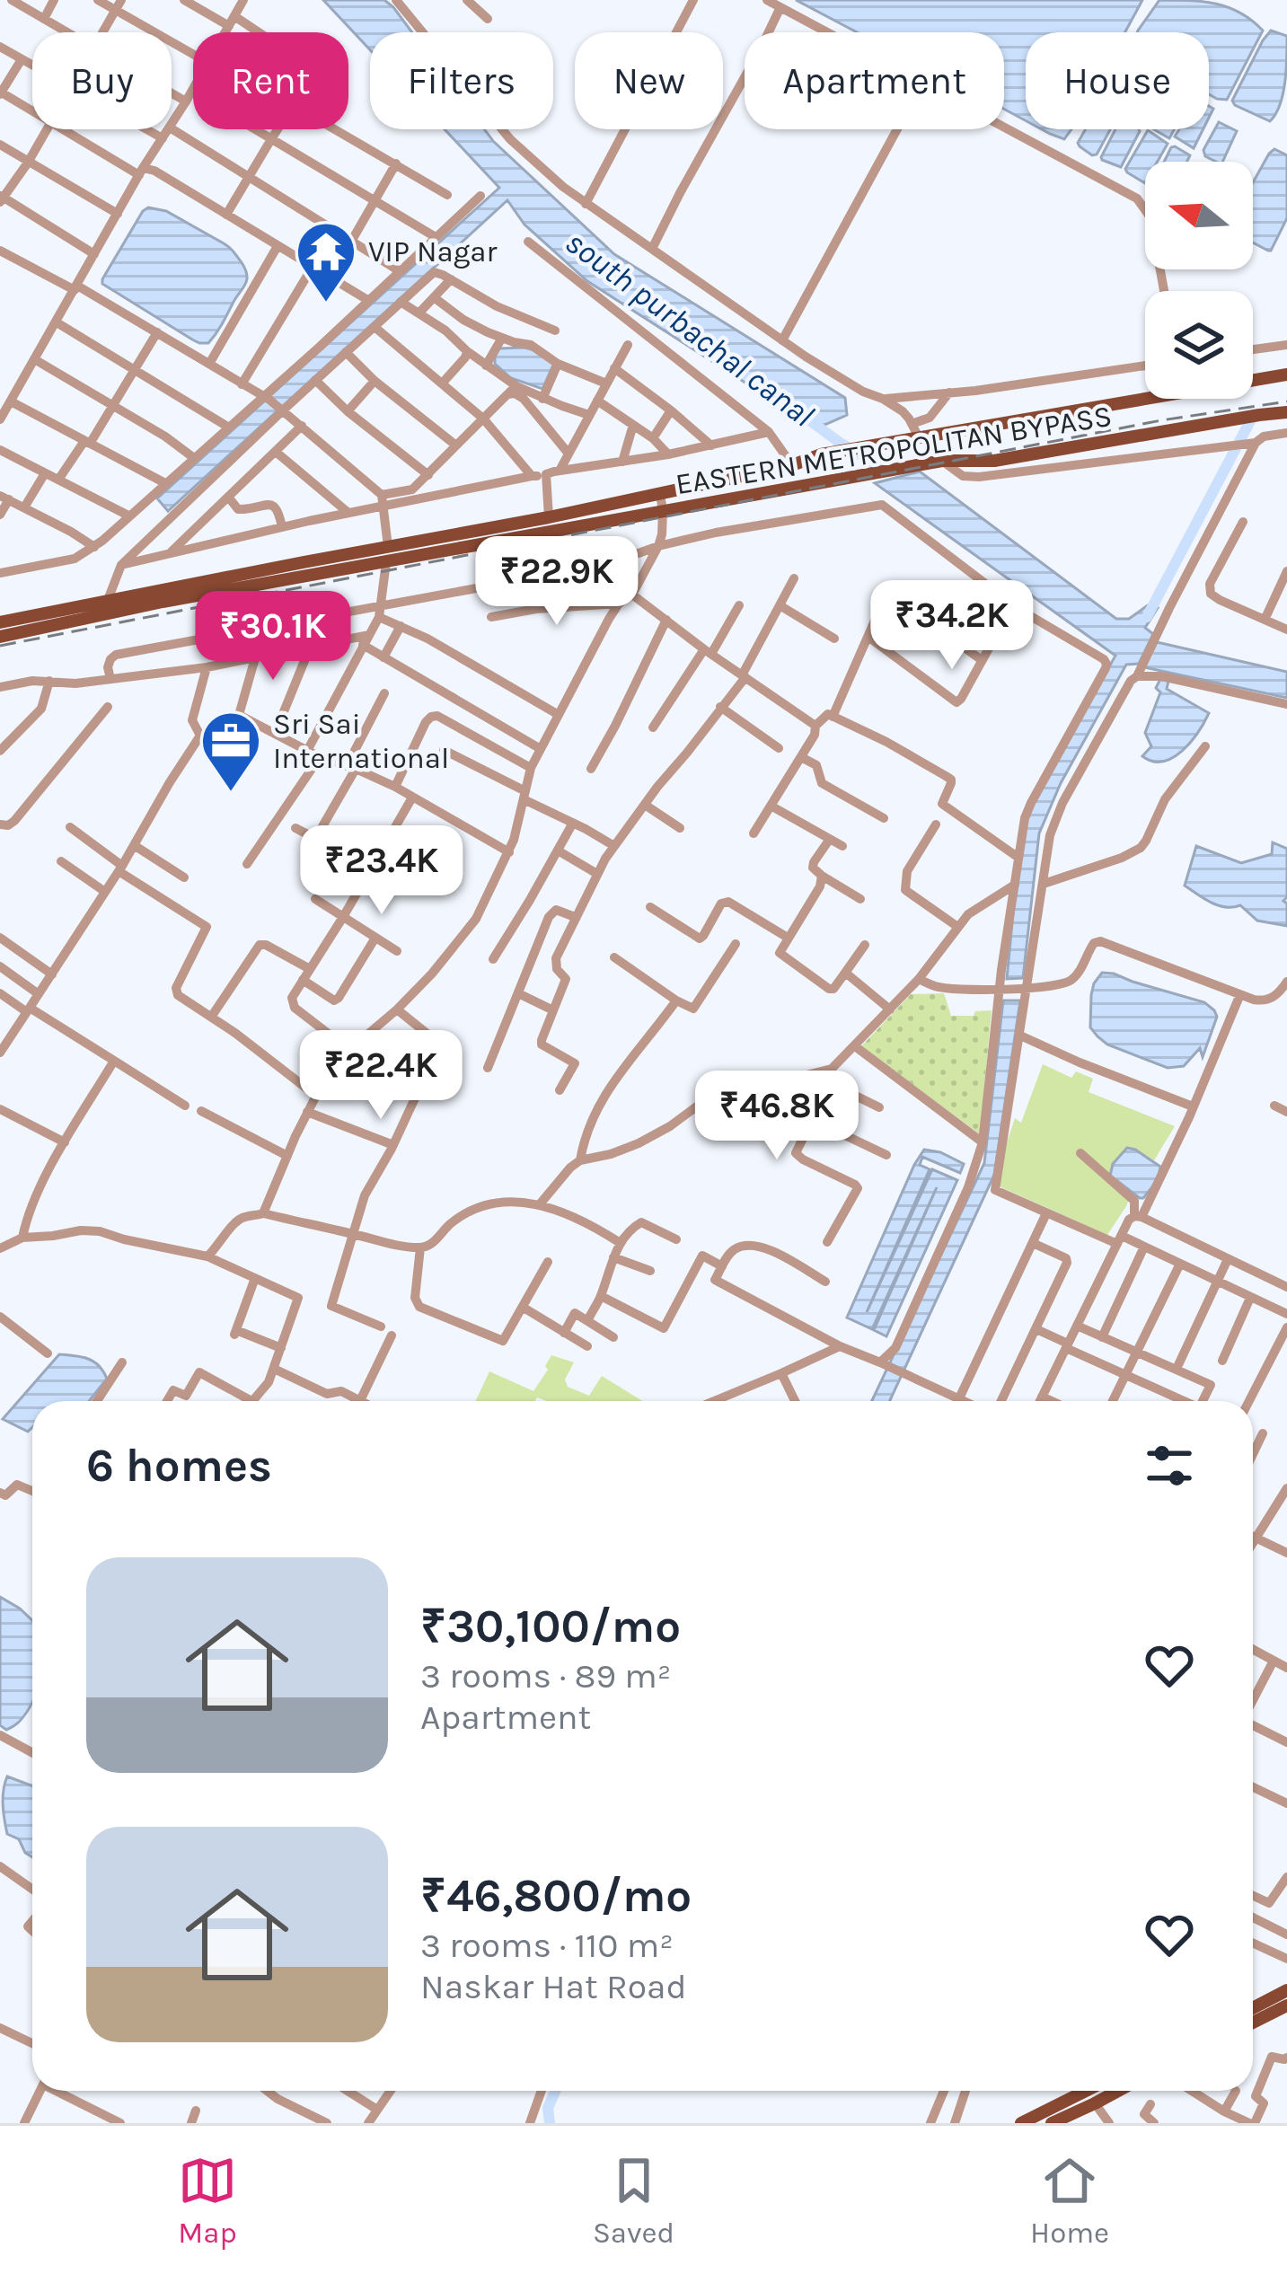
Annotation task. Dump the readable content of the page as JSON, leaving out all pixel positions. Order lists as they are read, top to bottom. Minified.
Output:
{"streets":{"main road":["EASTERN METROPOLITAN BYPASS"]},"water":["south purbachal canal"],"places":{"temple":["VIP Nagar"],"office":["Sri Sai International"]},"north":"left","page":{"chip":["Buy","Rent","Filters","New","Apartment","House"],"price":["₹22.9K","₹34.2K","₹30.1K","₹23.4K","₹22.4K","₹46.8K"],"heading":"6 homes","list":[{"name":"₹30,100/mo","note":"3 rooms · 89 m² · Apartment"},{"name":"₹46,800/mo","note":"3 rooms · 110 m² · Naskar Hat Road"}],"tabs":["Map","Saved","Home"]}}
